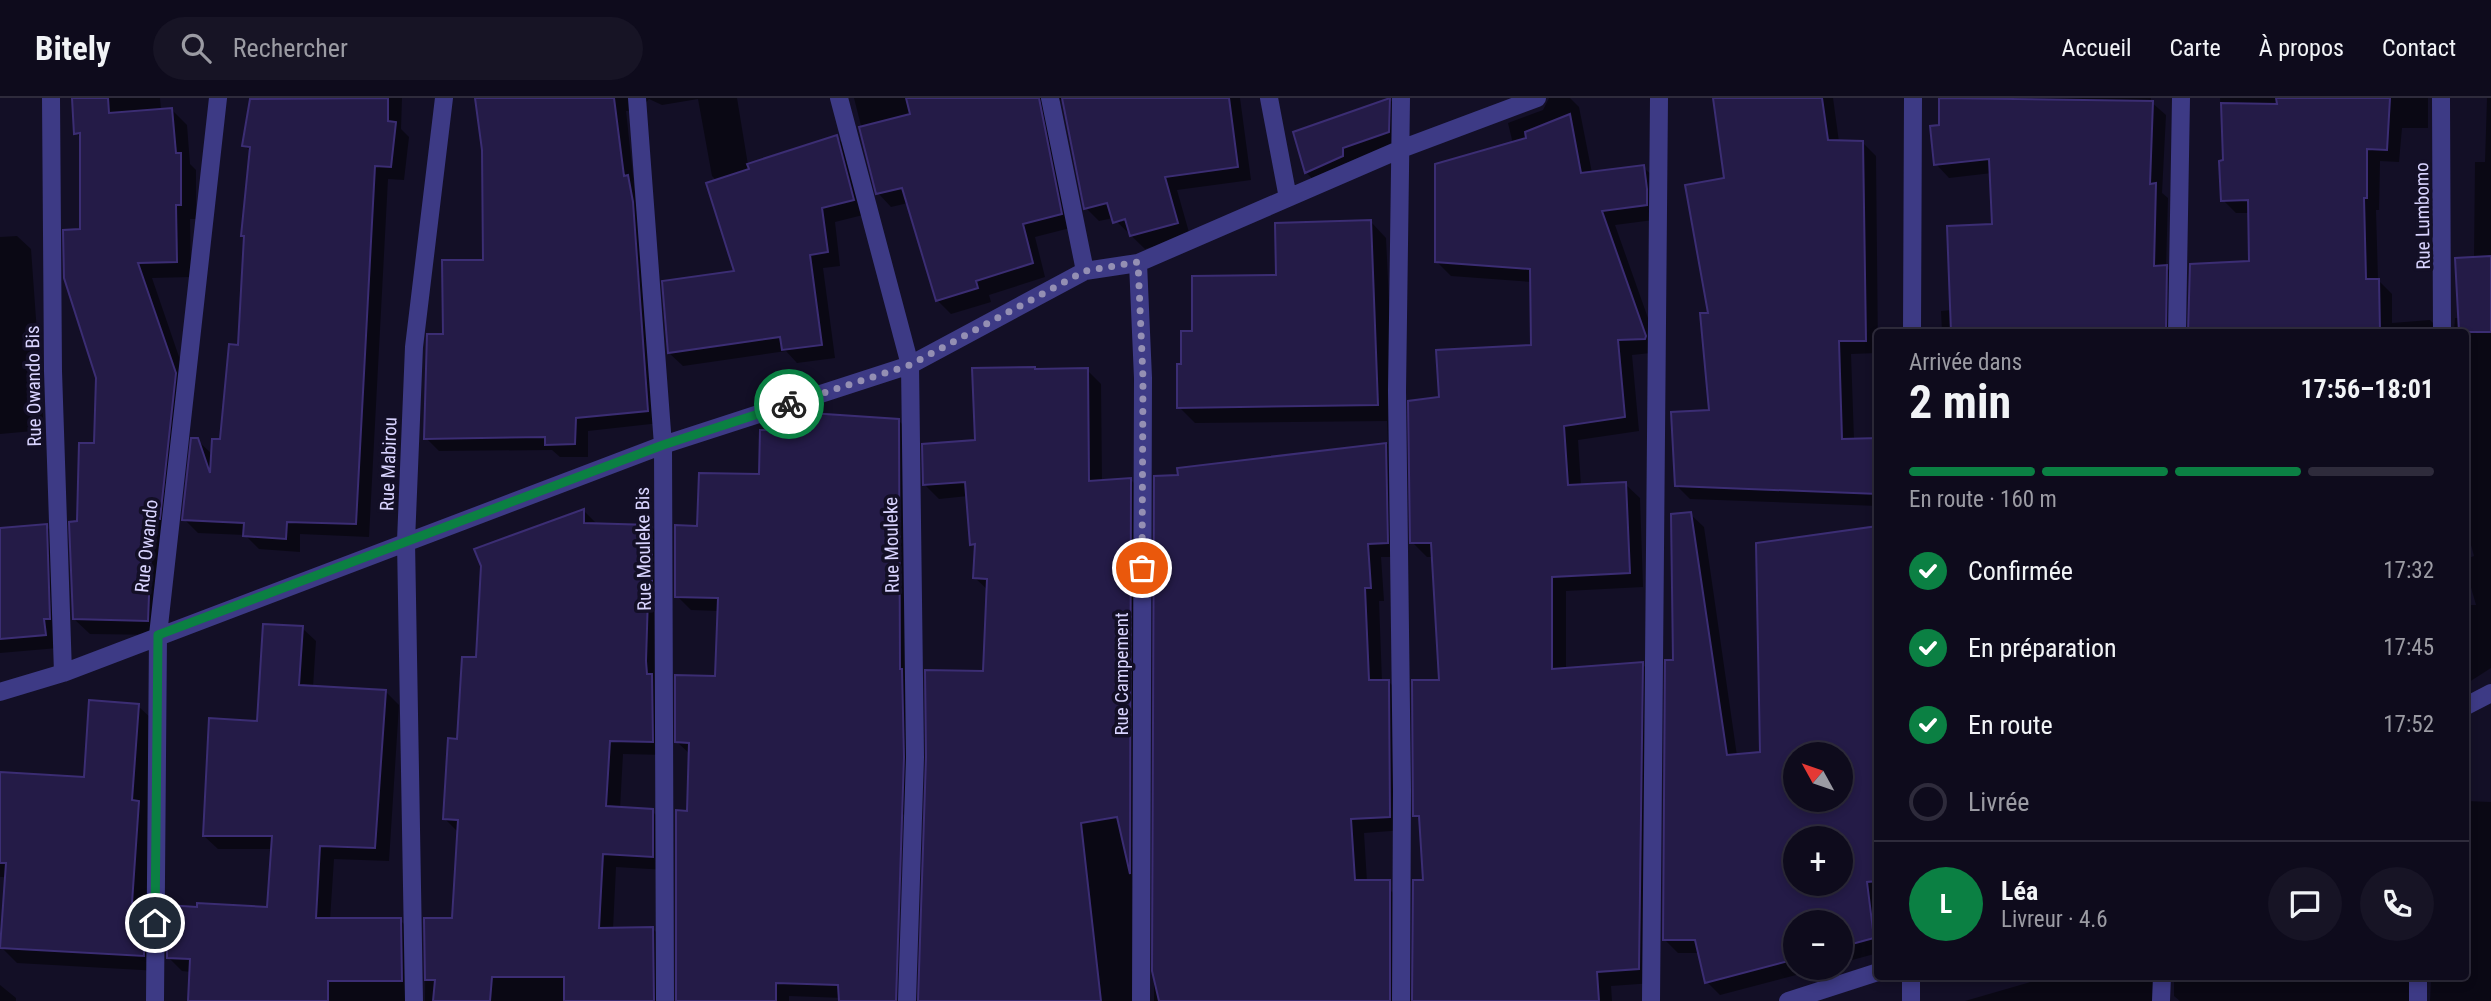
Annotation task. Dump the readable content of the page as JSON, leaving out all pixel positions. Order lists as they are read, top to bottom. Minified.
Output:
{"streets":{"street":["Rue Lumbomo","Rue Owando Bis","Rue Mabirou","Rue Mouleke","Rue Owando","Rue Mouleke Bis","Rue Campement"]},"north":"top left","page":{"header":"Bitely","search":"Rechercher","nav":["Accueil","Carte","À propos","Contact"],"heading":["2 min","Arrivée dans","17:56–18:01"],"panel":["Léa","Livreur · 4.6"],"bar":"En route · 160 m","list":[["Confirmée","17:32"],["En préparation","17:45"],["En route","17:52"],"Livrée"],"map_buttons":["+","−"],"round":"L"}}
